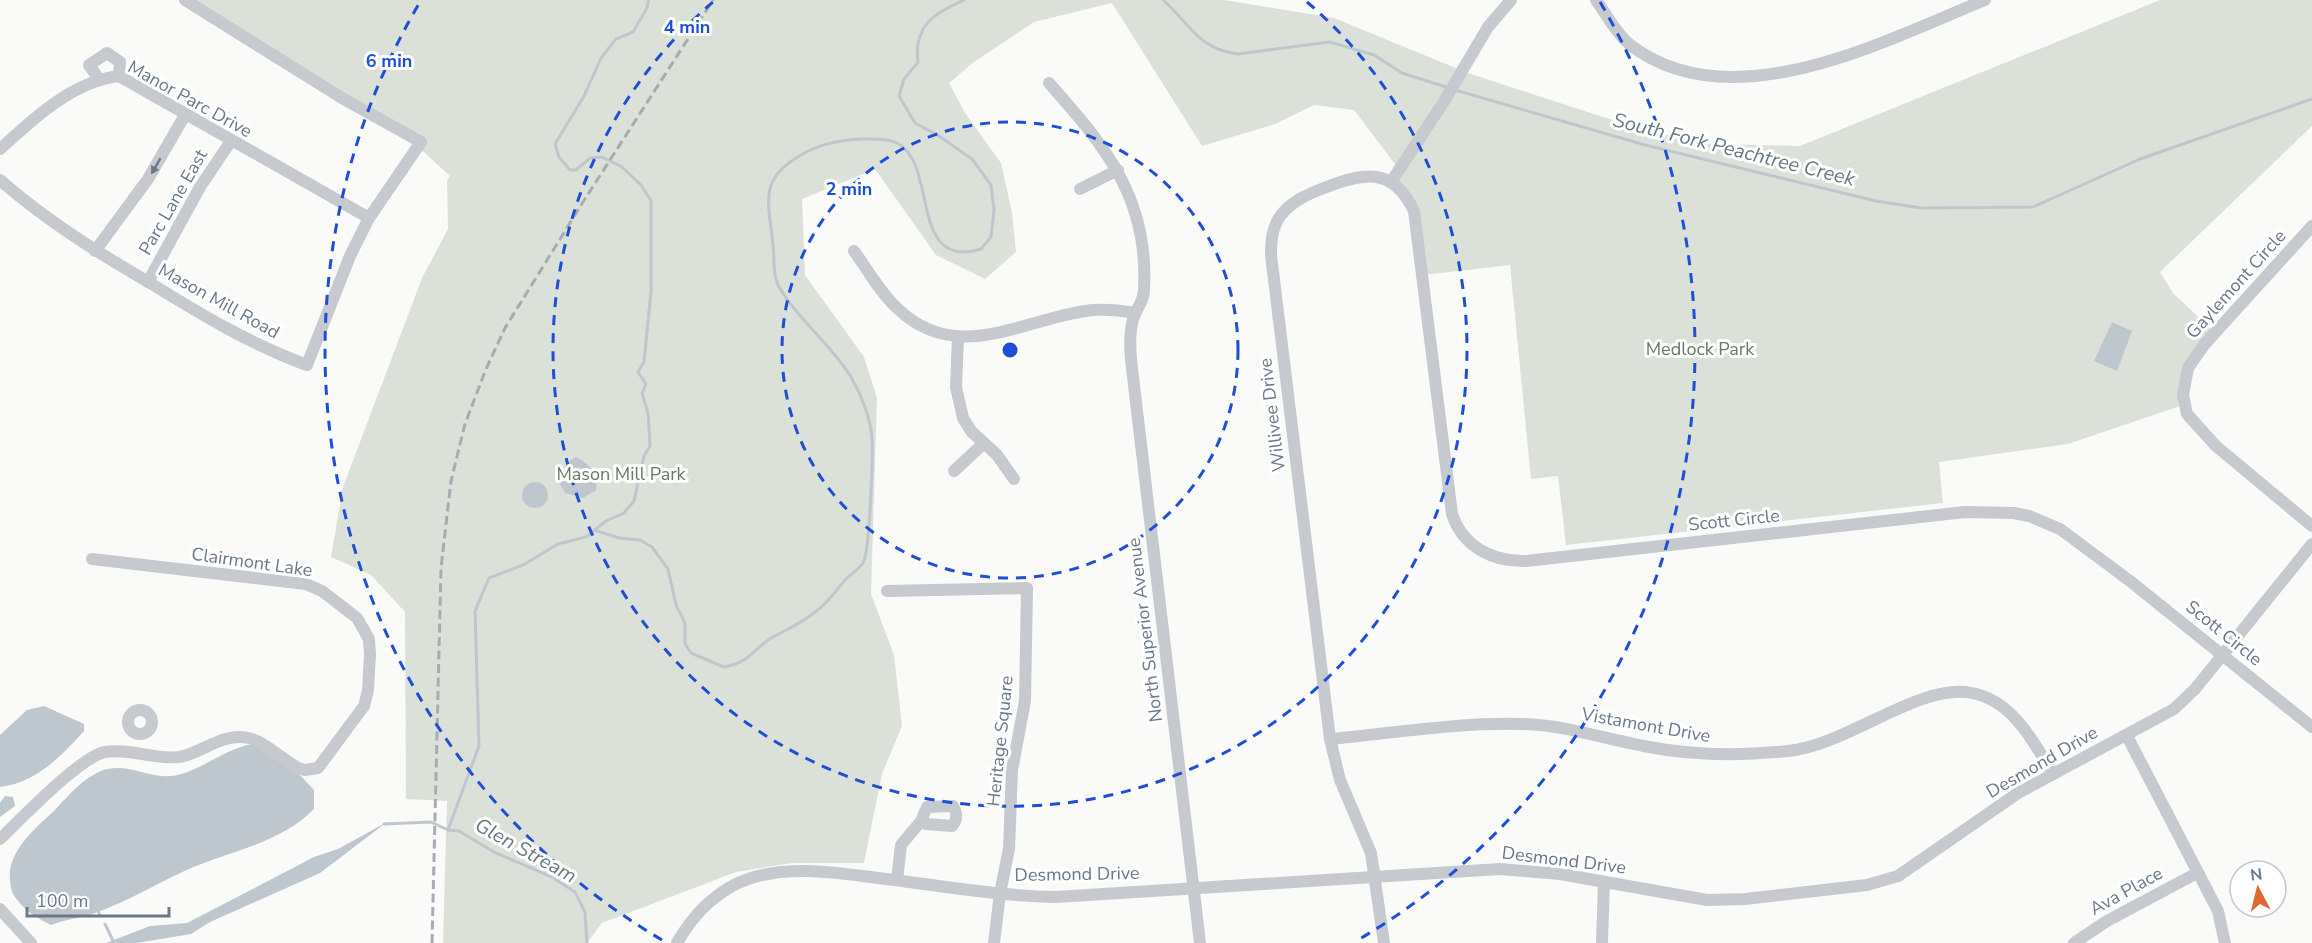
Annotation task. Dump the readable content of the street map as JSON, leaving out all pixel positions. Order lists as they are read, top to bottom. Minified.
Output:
{"streets":{"street":["Manor Parc Drive","Parc Lane East","Gaylemont Circle","Mason Mill Road","Willivee Drive","Scott Circle","Clairmont Lake","North Superior Avenue","Vistamont Drive","Heritage Square","Desmond Drive","Ava Place"]},"crossings":[["Manor Parc Drive","Parc Lane East"],["Manor Parc Drive","Mason Mill Road"],["Parc Lane East","Mason Mill Road"],["Willivee Drive","Scott Circle"],["Willivee Drive","Vistamont Drive"],["Willivee Drive","Desmond Drive"],["Scott Circle","Desmond Drive"],["North Superior Avenue","Desmond Drive"],["Vistamont Drive","Desmond Drive"],["Heritage Square","Desmond Drive"]],"water":["South Fork Peachtree Creek","Glen Stream"],"parks":["Medlock Park","Mason Mill Park"],"scale_bar":"100 m","north":"top","rings":["4 min","6 min","2 min"]}
